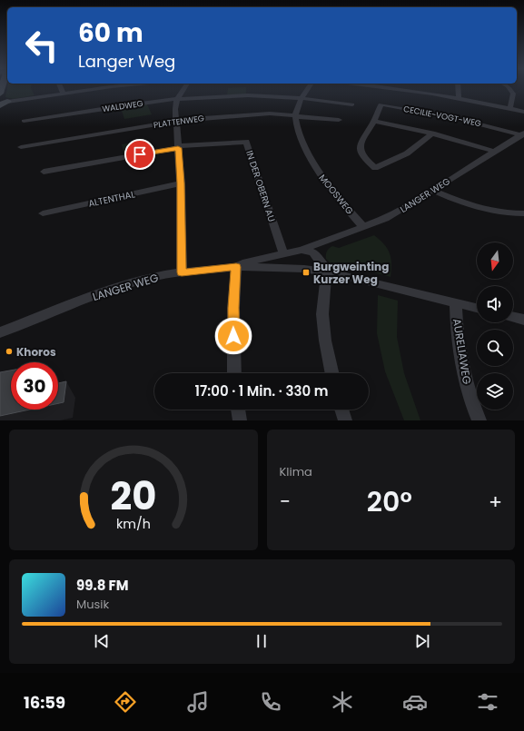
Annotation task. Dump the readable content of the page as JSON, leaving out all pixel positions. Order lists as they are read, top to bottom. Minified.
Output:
{"streets":{"street":["WALDWEG","CECILIE-VOGT-WEG","PLATTENWEG","IN DER OBERN AU","MOOSWEG","LANGER WEG","ALTENTHAL","AURELIAWEG"]},"crossings":[["CECILIE-VOGT-WEG","LANGER WEG"],["PLATTENWEG","MOOSWEG"],["IN DER OBERN AU","LANGER WEG"],["MOOSWEG","LANGER WEG"]],"places":{"transit":["Burgweinting Kurzer Weg"],"other":["Khoros"]},"north":"bottom","page":{"turn":["60 m","Langer Weg"],"limit":"30","trip":"17:00 · 1 Min. · 330 m","tile":"Klima","heat":["−","20°","+"],"song":["99.8 FM","Musik"],"tabs":"16:59","gauge":["20","km/h"]}}
